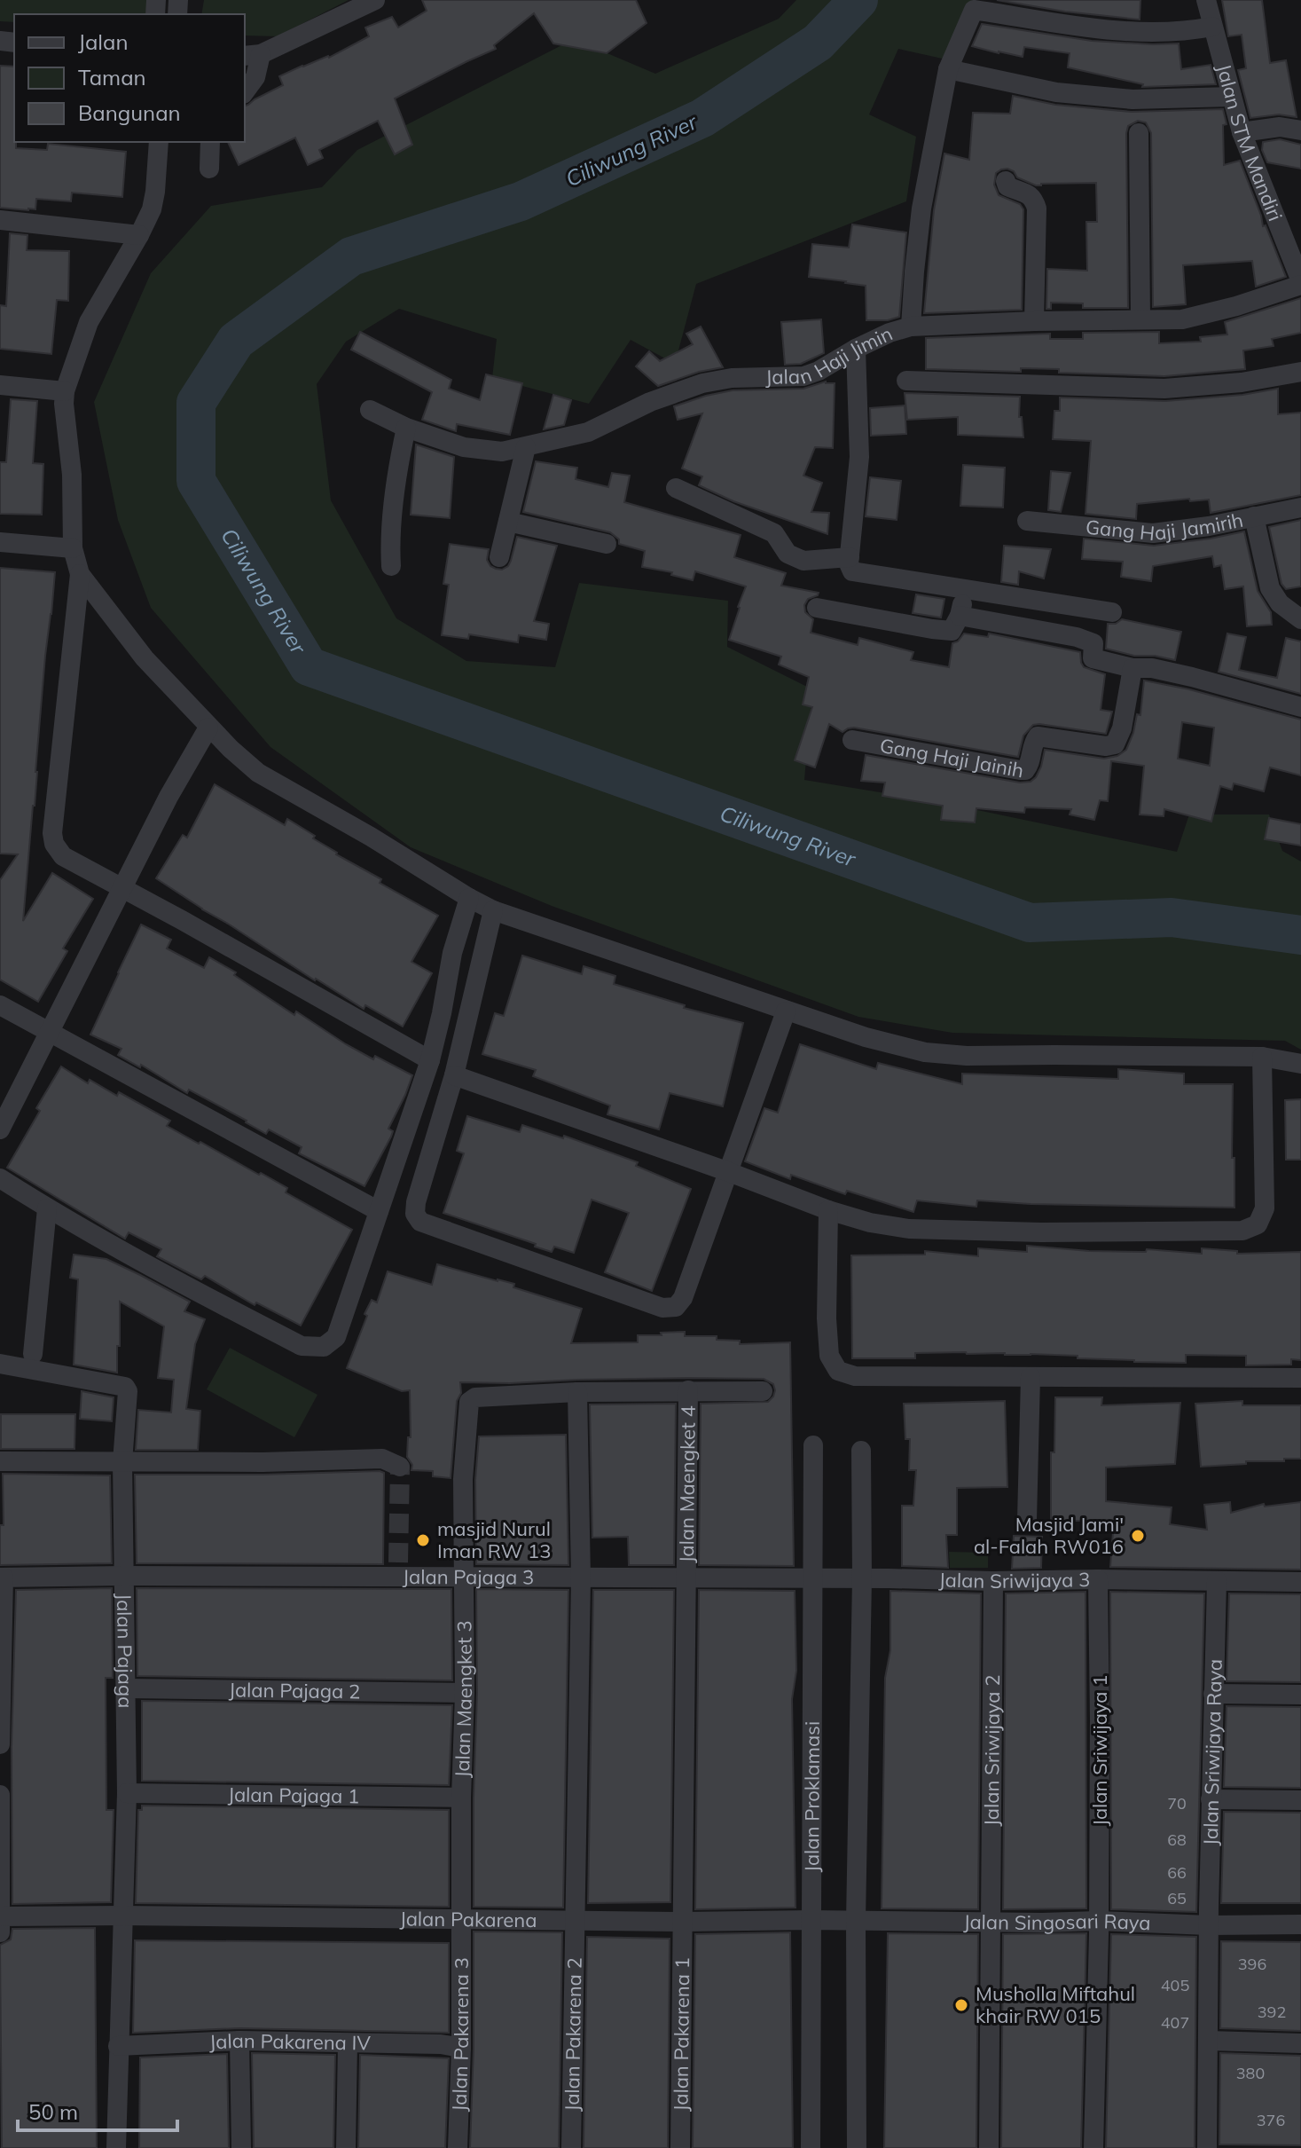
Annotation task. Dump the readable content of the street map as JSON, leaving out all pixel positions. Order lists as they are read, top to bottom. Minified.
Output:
{"streets":{"street":["Jalan STM Mandiri","Jalan Haji Jimin","Gang Haji Jamirih","Gang Haji Jainih","Jalan Maengket 4","Jalan Pajaga 3","Jalan Sriwijaya 3","Jalan Pajaga","Jalan Pajaga 2","Jalan Maengket 3","Jalan Sriwijaya 1","Jalan Sriwijaya 2","Jalan Sriwijaya Raya","Jalan Pajaga 1","Jalan Proklamasi","Jalan Pakarena","Jalan Singosari Raya","Jalan Pakarena 3","Jalan Pakarena 2","Jalan Pakarena 1","Jalan Pakarena IV"]},"crossings":[["Jalan STM Mandiri","Jalan Haji Jimin"],["Jalan Maengket 4","Jalan Pajaga 3"],["Jalan Maengket 4","Jalan Pakarena"],["Jalan Maengket 4","Jalan Pakarena 1"],["Jalan Pajaga 3","Jalan Sriwijaya 3"],["Jalan Pajaga 3","Jalan Pajaga"],["Jalan Pajaga 3","Jalan Maengket 3"],["Jalan Pajaga 3","Jalan Proklamasi"],["Jalan Pajaga 3","Jalan Pakarena 2"],["Jalan Sriwijaya 3","Jalan Sriwijaya 1"],["Jalan Sriwijaya 3","Jalan Sriwijaya 2"],["Jalan Sriwijaya 3","Jalan Sriwijaya Raya"],["Jalan Sriwijaya 3","Jalan Proklamasi"],["Jalan Pajaga","Jalan Pajaga 2"],["Jalan Pajaga","Jalan Pajaga 1"],["Jalan Pajaga","Jalan Pakarena"],["Jalan Pajaga","Jalan Pakarena IV"],["Jalan Pajaga 2","Jalan Maengket 3"],["Jalan Maengket 3","Jalan Pajaga 1"],["Jalan Maengket 3","Jalan Pakarena"],["Jalan Maengket 3","Jalan Pakarena 3"],["Jalan Maengket 3","Jalan Pakarena 2"],["Jalan Sriwijaya 1","Jalan Singosari Raya"],["Jalan Sriwijaya 2","Jalan Singosari Raya"],["Jalan Sriwijaya Raya","Jalan Singosari Raya"],["Jalan Proklamasi","Jalan Pakarena"],["Jalan Proklamasi","Jalan Singosari Raya"],["Jalan Pakarena","Jalan Singosari Raya"],["Jalan Pakarena","Jalan Pakarena 3"],["Jalan Pakarena","Jalan Pakarena 2"],["Jalan Pakarena","Jalan Pakarena 1"],["Jalan Pakarena 3","Jalan Pakarena IV"]],"water":["Ciliwung River"],"places":["Masjid Jami' al-Falah RW016","masjid Nurul Iman RW 13","Musholla Miftahul khair RW 015"],"house_numbers":["70","68","66","65","396","405","392","407","380","376"],"legend":["Jalan","Taman","Bangunan"],"scale_bar":"50 m"}
